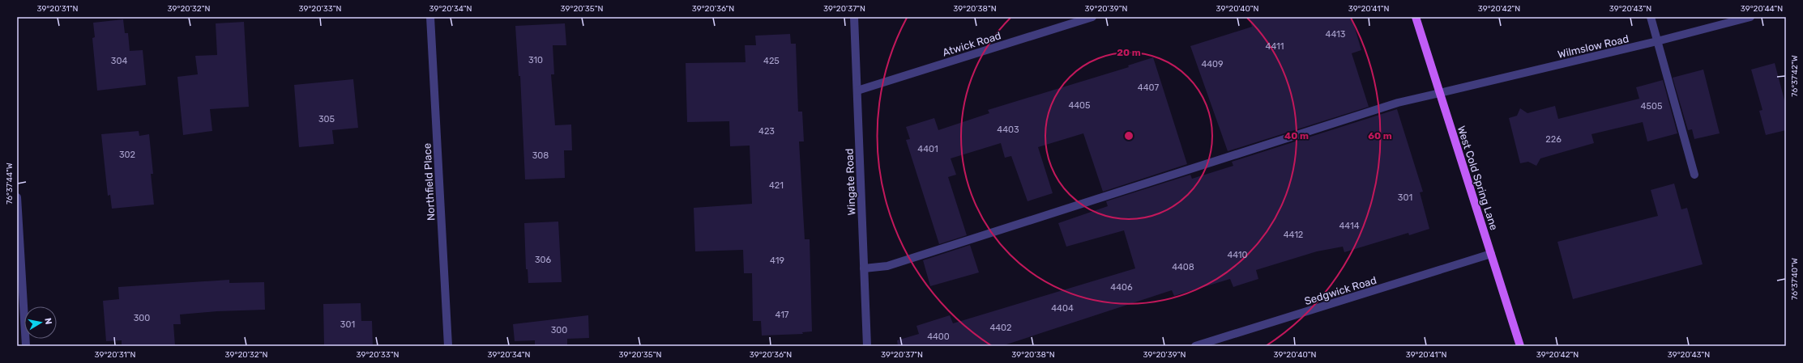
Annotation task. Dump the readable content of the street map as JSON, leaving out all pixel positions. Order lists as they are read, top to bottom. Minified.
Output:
{"streets":{"main road":["West Cold Spring Lane"],"street":["Atwick Road","Wilmslow Road","Northfield Place","Wingate Road","Sedgwick Road"]},"crossings":[["Atwick Road","Wingate Road"],["Wilmslow Road","West Cold Spring Lane"],["Wilmslow Road","Wingate Road"],["West Cold Spring Lane","Sedgwick Road"]],"house_numbers":["4413","4411","310","304","425","4409","4407","4405","4505","305","4403","423","226","4401","302","308","421","301","4414","4412","4410","306","419","4408","4406","4404","417","300","301","4402","300","4400"],"north":"right","coordinates":["39°20'31\"N","39°20'32\"N","39°20'33\"N","39°20'34\"N","39°20'35\"N","39°20'36\"N","39°20'37\"N","39°20'38\"N","39°20'39\"N","39°20'40\"N","39°20'41\"N","39°20'42\"N","39°20'43\"N","39°20'44\"N","76°37'42\"W","76°37'44\"W","76°37'40\"W"],"rings":["20 m","40 m","60 m"]}
